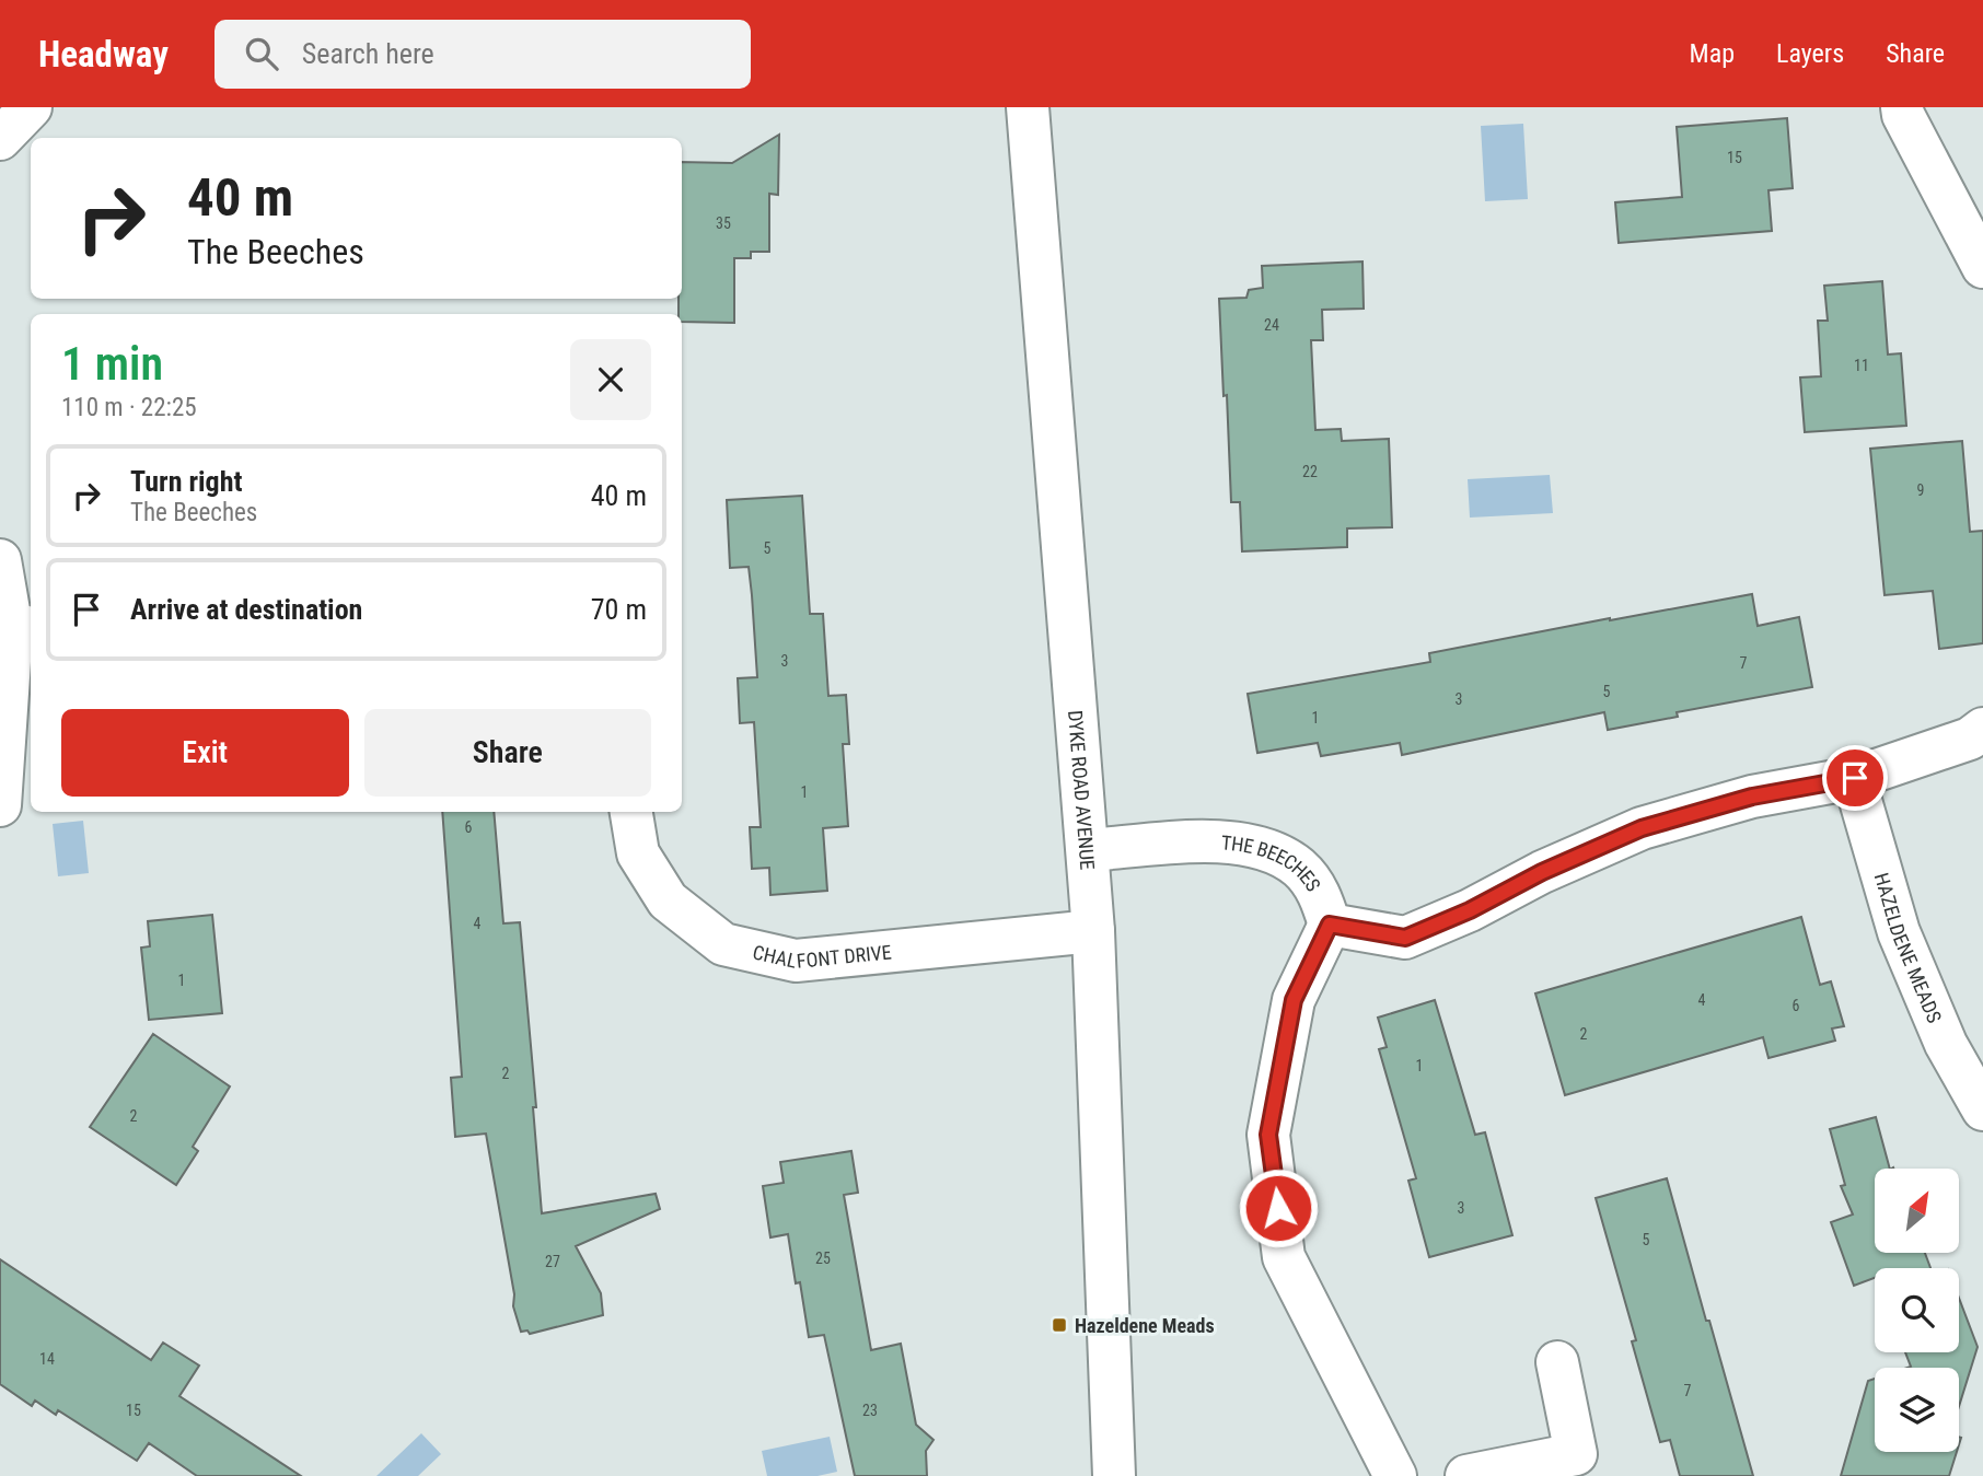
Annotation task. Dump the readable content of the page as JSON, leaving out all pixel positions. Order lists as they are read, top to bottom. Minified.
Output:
{"streets":{"street":["DYKE ROAD AVENUE","THE BEECHES","HAZELDENE MEADS","CHALFONT DRIVE"]},"crossings":[["DYKE ROAD AVENUE","THE BEECHES"],["DYKE ROAD AVENUE","CHALFONT DRIVE"],["THE BEECHES","HAZELDENE MEADS"]],"places":{"transit":["Hazeldene Meads"]},"house_numbers":["15","35","24","11","22","9","5","3","7","5","3","1","1","6","4","1","4","6","2","1","2","2","3","5","25","27","14","7","15","23"],"north":"top right","page":{"header":"Headway","search":"Search here","nav":["Map","Layers","Share"],"turn":["40 m","The Beeches"],"heading":["1 min","110 m · 22:25"],"list":[{"name":"Turn right","note":"The Beeches","value":"40 m"},{"name":"Arrive at destination","value":"70 m"}],"buttons":["Exit","Share"]}}
